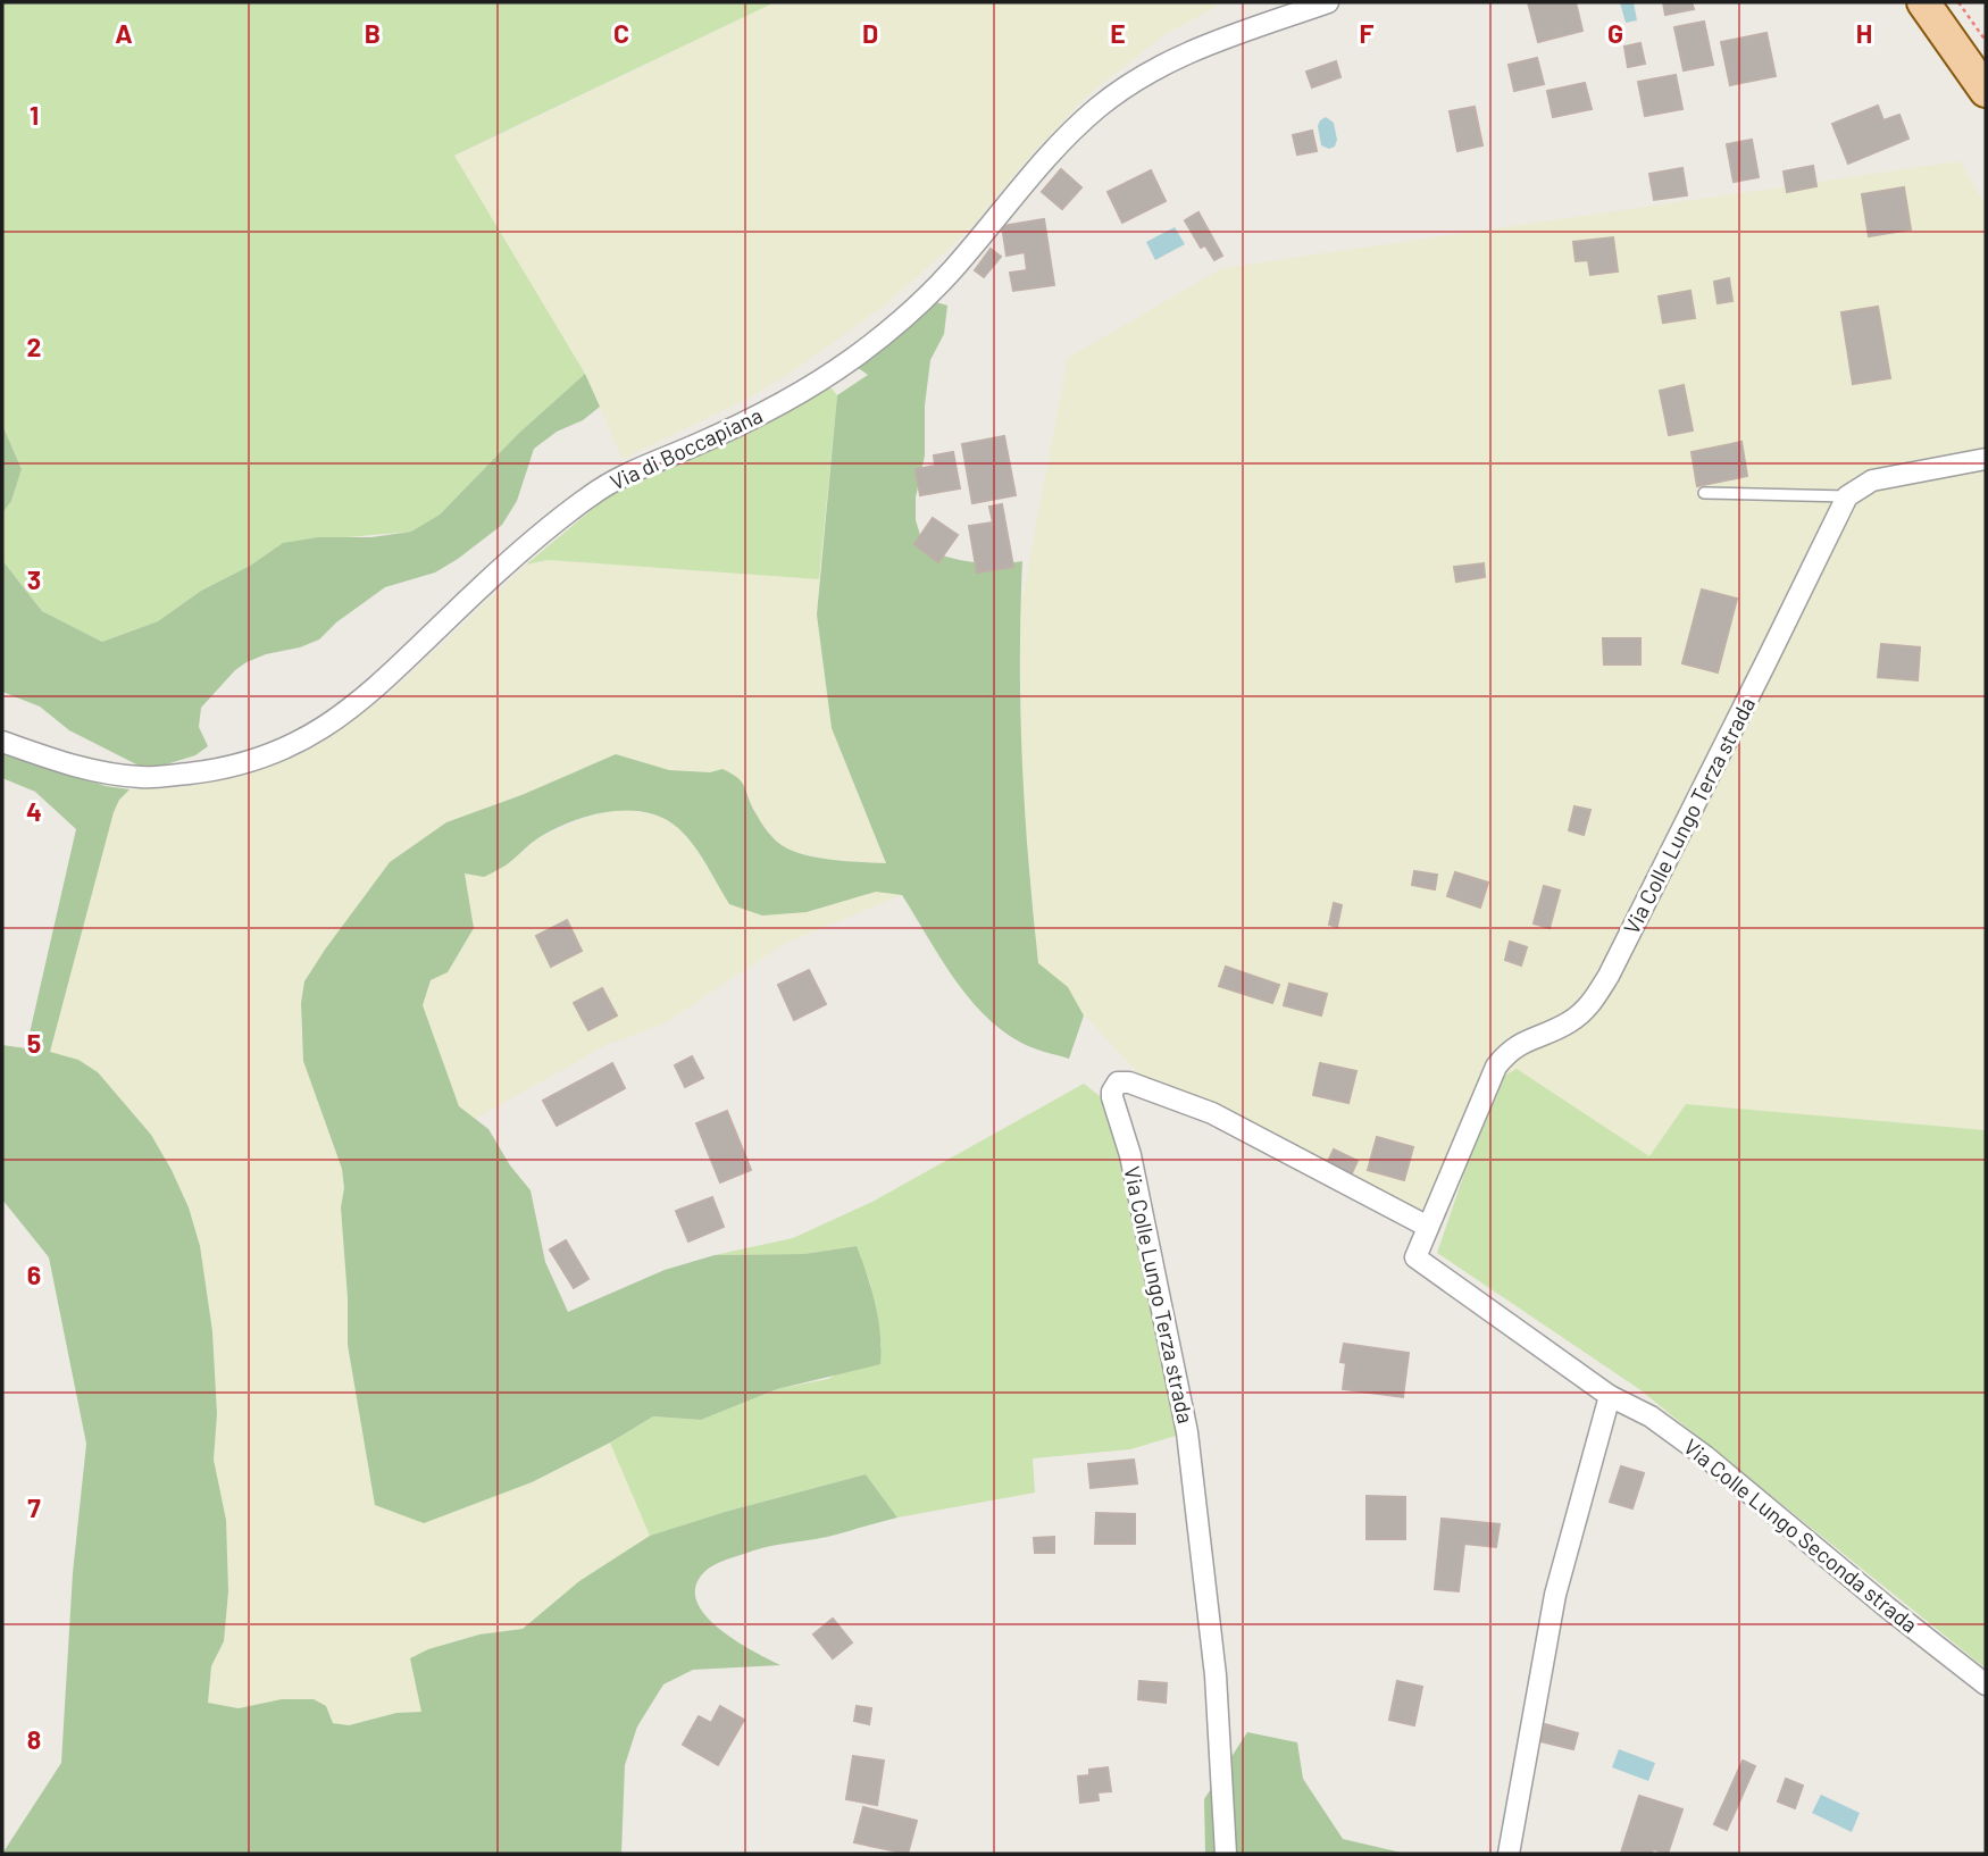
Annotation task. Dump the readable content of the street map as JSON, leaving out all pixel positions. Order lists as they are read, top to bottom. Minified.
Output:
{"streets":{"street":["Via di Boccapiana","Via Colle Lungo Terza strada","Via Colle Lungo Seconda strada"]},"crossings":[["Via Colle Lungo Terza strada","Via Colle Lungo Seconda strada"]],"grid":{"columns":["A","B","C","D","E","F","G","H"],"rows":["1","2","3","4","5","6","7","8"]}}
